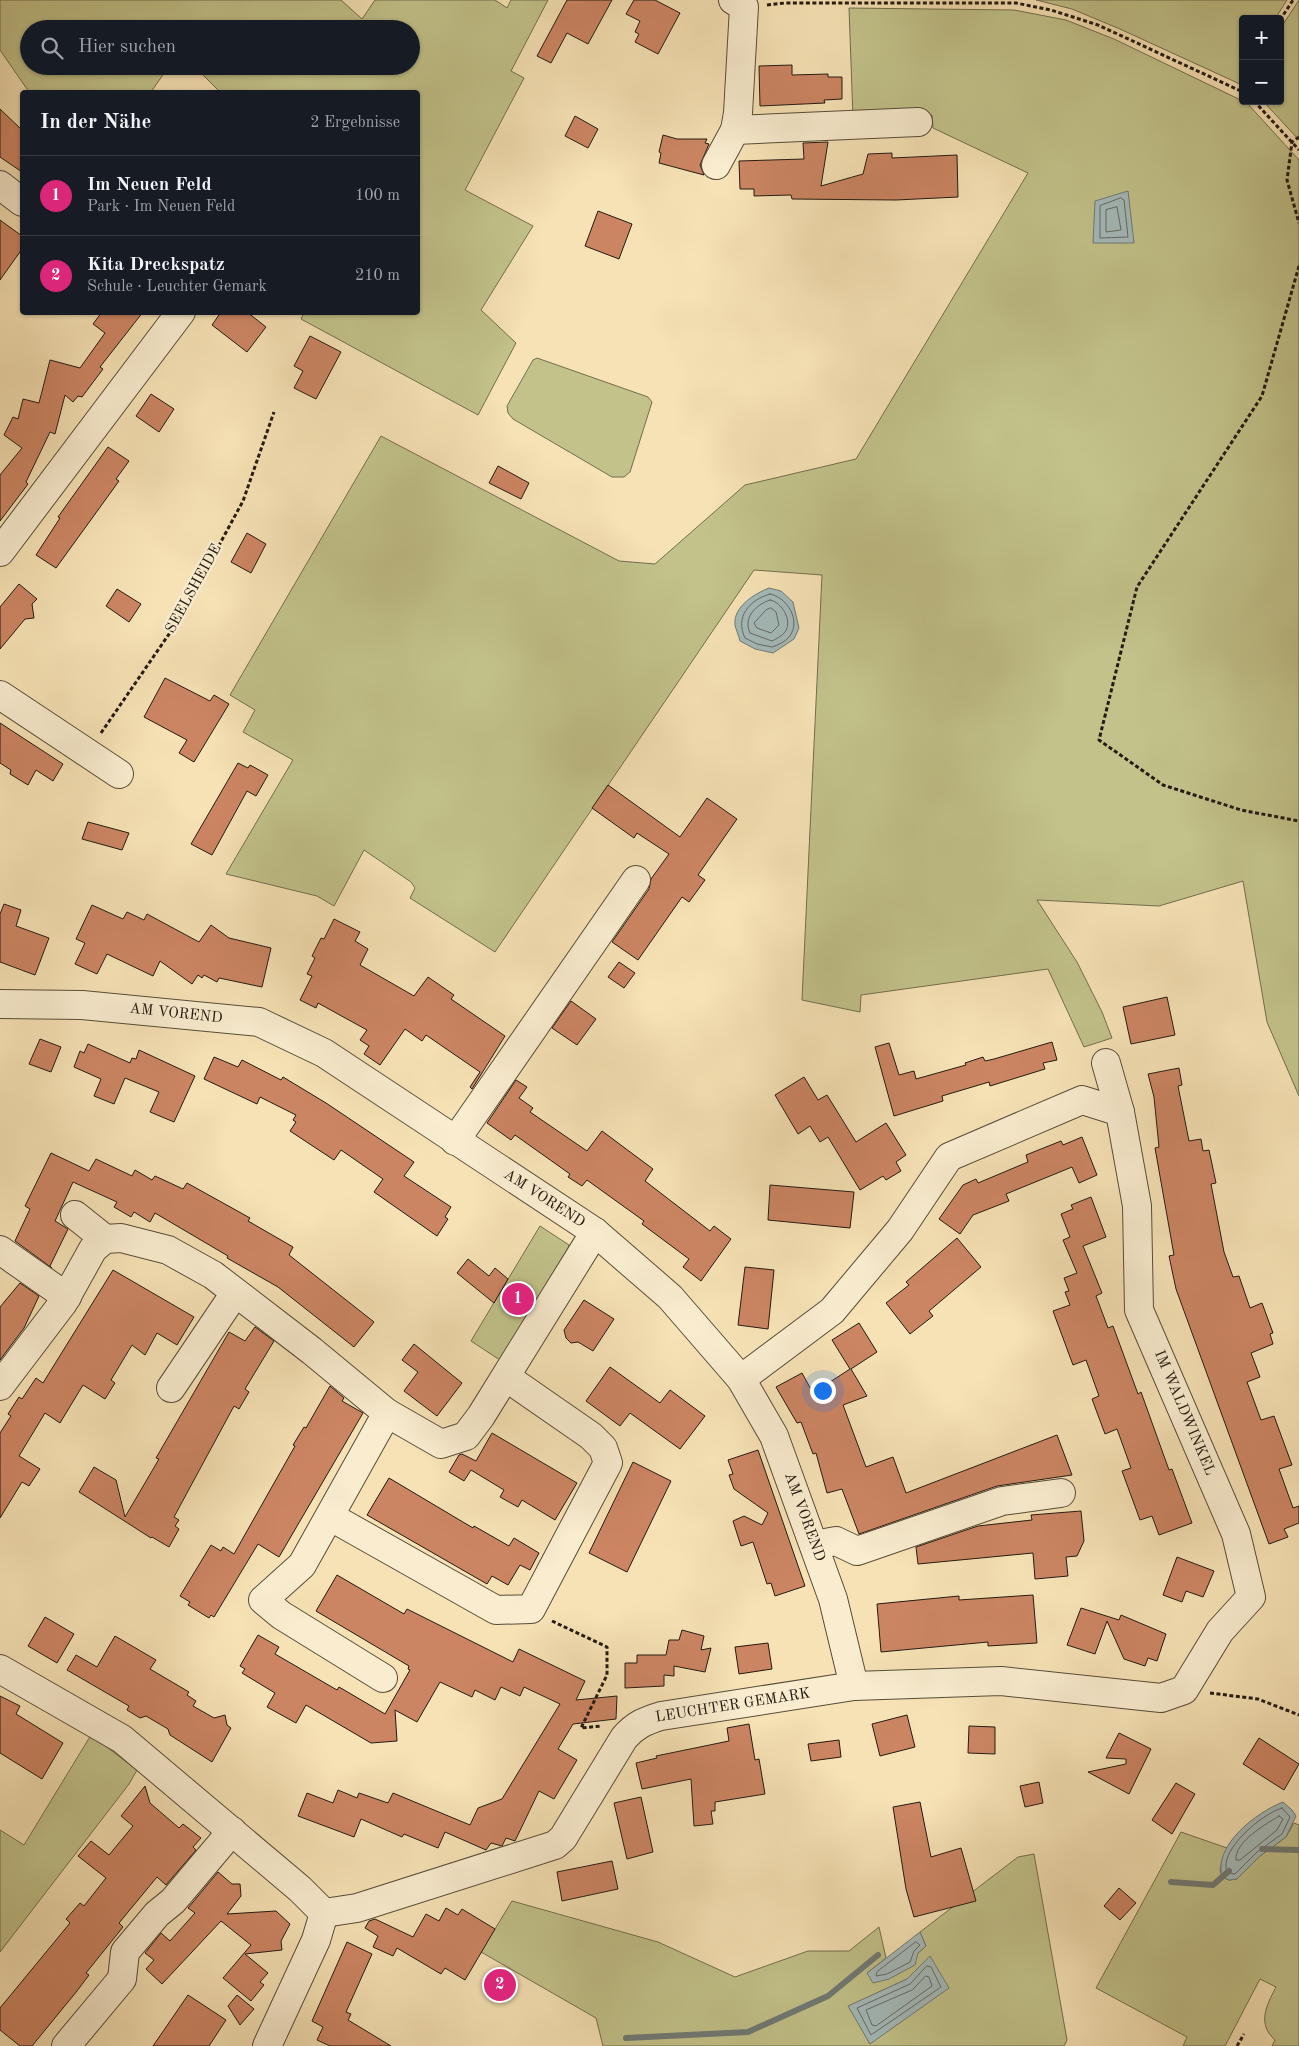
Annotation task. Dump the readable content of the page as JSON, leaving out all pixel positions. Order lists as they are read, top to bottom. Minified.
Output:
{"streets":{"street":["AM VOREND","IM WALDWINKEL","LEUCHTER GEMARK"],"path":["SEELSHEIDE"]},"crossings":[["AM VOREND","LEUCHTER GEMARK"],["IM WALDWINKEL","LEUCHTER GEMARK"]],"page":{"map_buttons":["+","−"],"search":"Hier suchen","heading":["In der Nähe","2 Ergebnisse"],"list":[{"mark":"1","name":"Im Neuen Feld","note":"Park · Im Neuen Feld","value":"100 m"},{"mark":"2","name":"Kita Dreckspatz","note":"Schule · Leuchter Gemark","value":"210 m"}],"pins":["1","2"]}}
